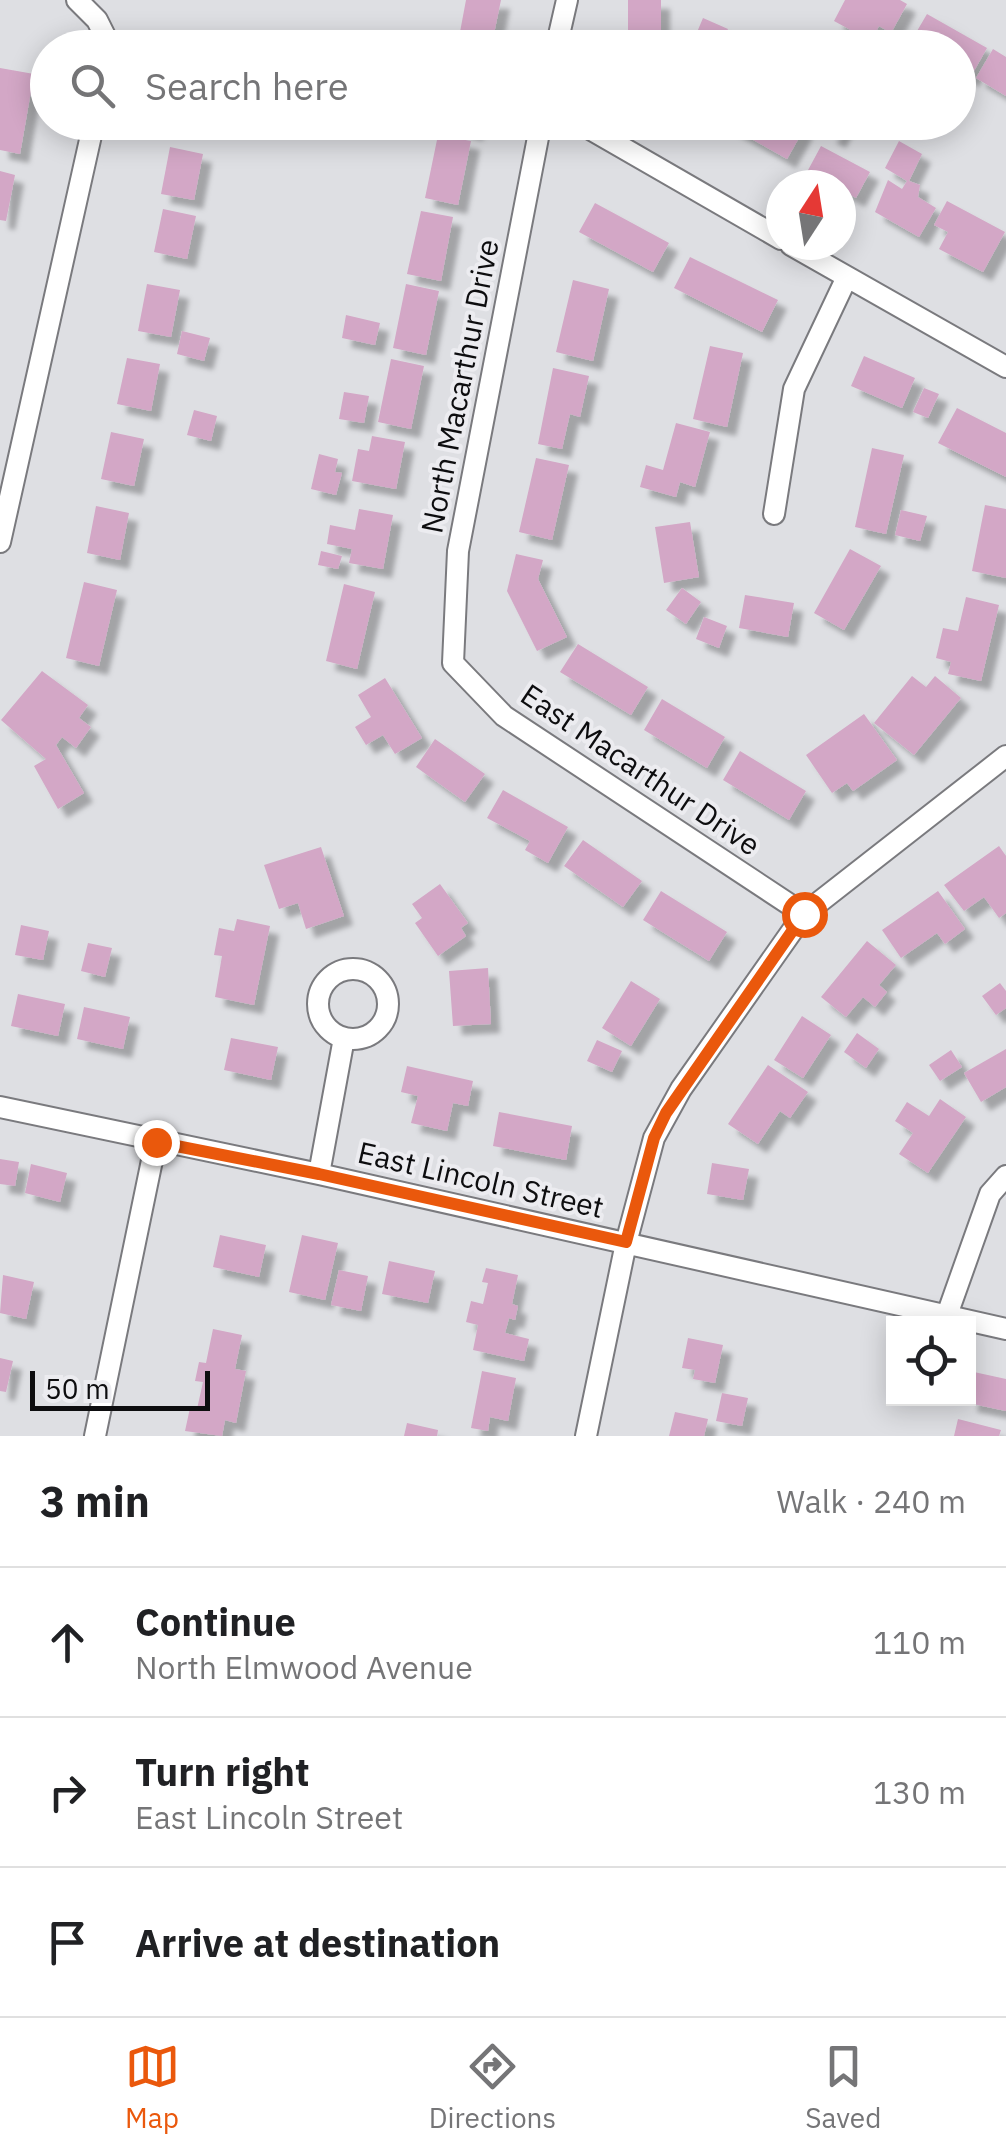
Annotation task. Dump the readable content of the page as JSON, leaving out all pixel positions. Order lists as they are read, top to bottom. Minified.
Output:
{"streets":{"street":["North Macarthur Drive","East Macarthur Drive","East Lincoln Street"]},"crossings":[["North Macarthur Drive","East Macarthur Drive"]],"scale_bar":"50 m","north":"top","page":{"search":"Search here","scale":"50 m","heading":["3 min","Walk · 240 m"],"list":[["Continue","North Elmwood Avenue","110 m"],["Turn right","East Lincoln Street","130 m"],"Arrive at destination"],"nav":["Map","Directions","Saved"]}}
